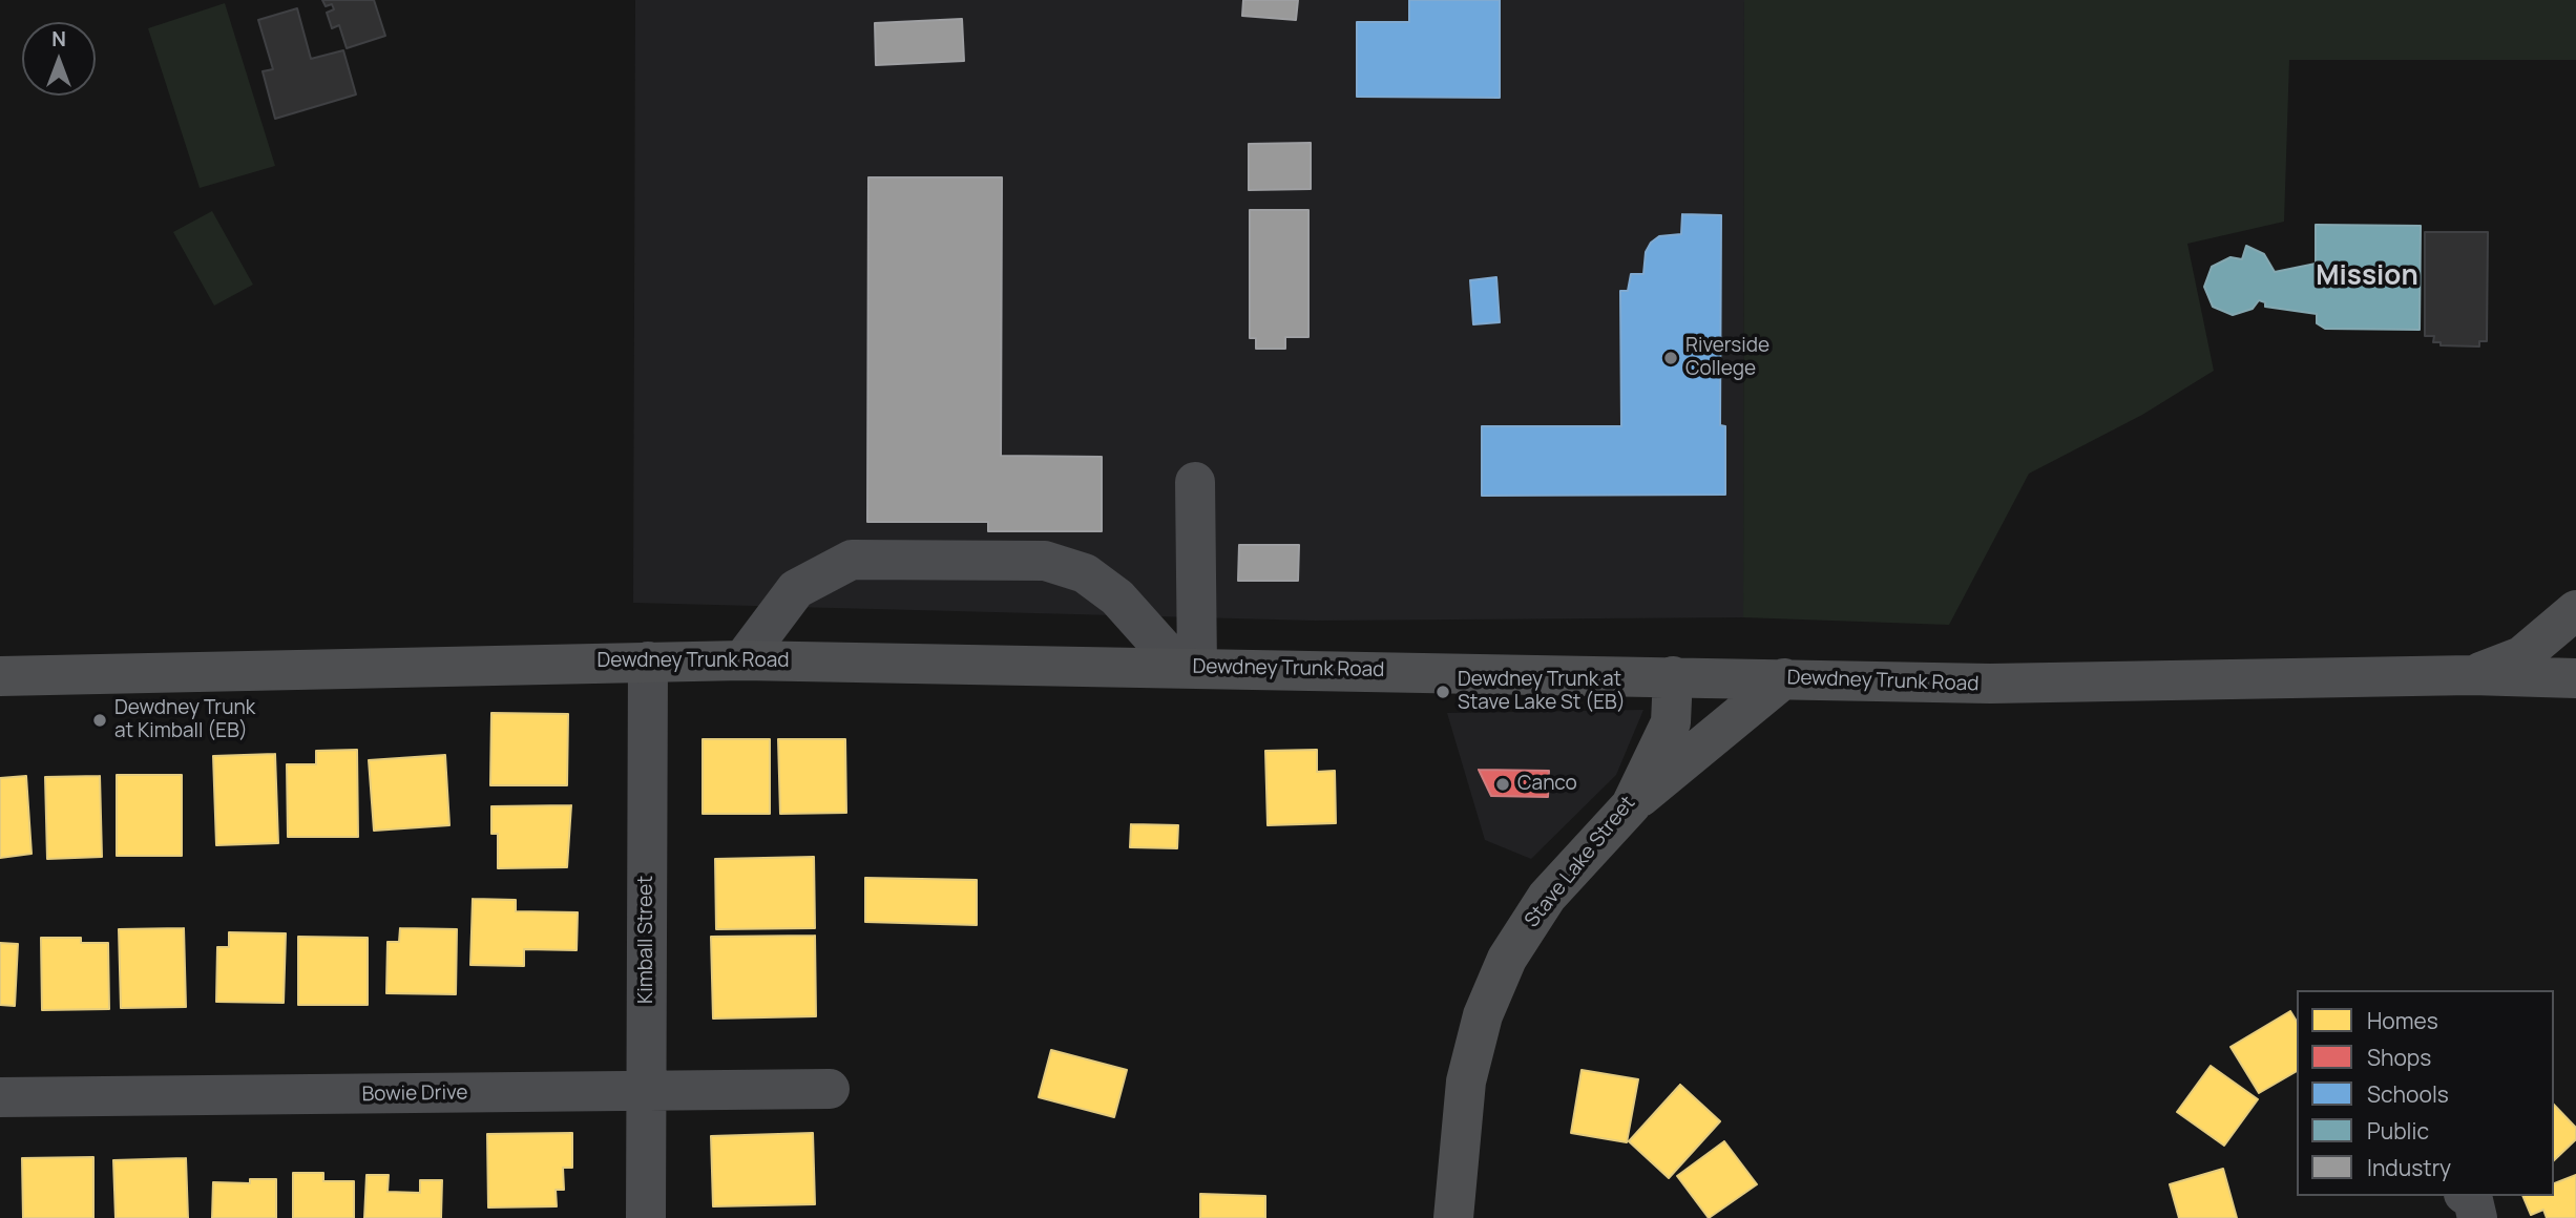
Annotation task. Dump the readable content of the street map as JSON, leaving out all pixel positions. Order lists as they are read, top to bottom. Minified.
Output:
{"streets":{"main road":["Dewdney Trunk Road","Stave Lake Street"],"street":["Kimball Street","Bowie Drive"]},"crossings":[["Dewdney Trunk Road","Stave Lake Street"],["Dewdney Trunk Road","Kimball Street"],["Kimball Street","Bowie Drive"]],"districts":["Mission"],"places":["Riverside College","Dewdney Trunk at Stave Lake St (EB)","Dewdney Trunk at Kimball (EB)","Canco"],"legend":["Homes","Shops","Schools","Public","Industry"],"north":"top"}
